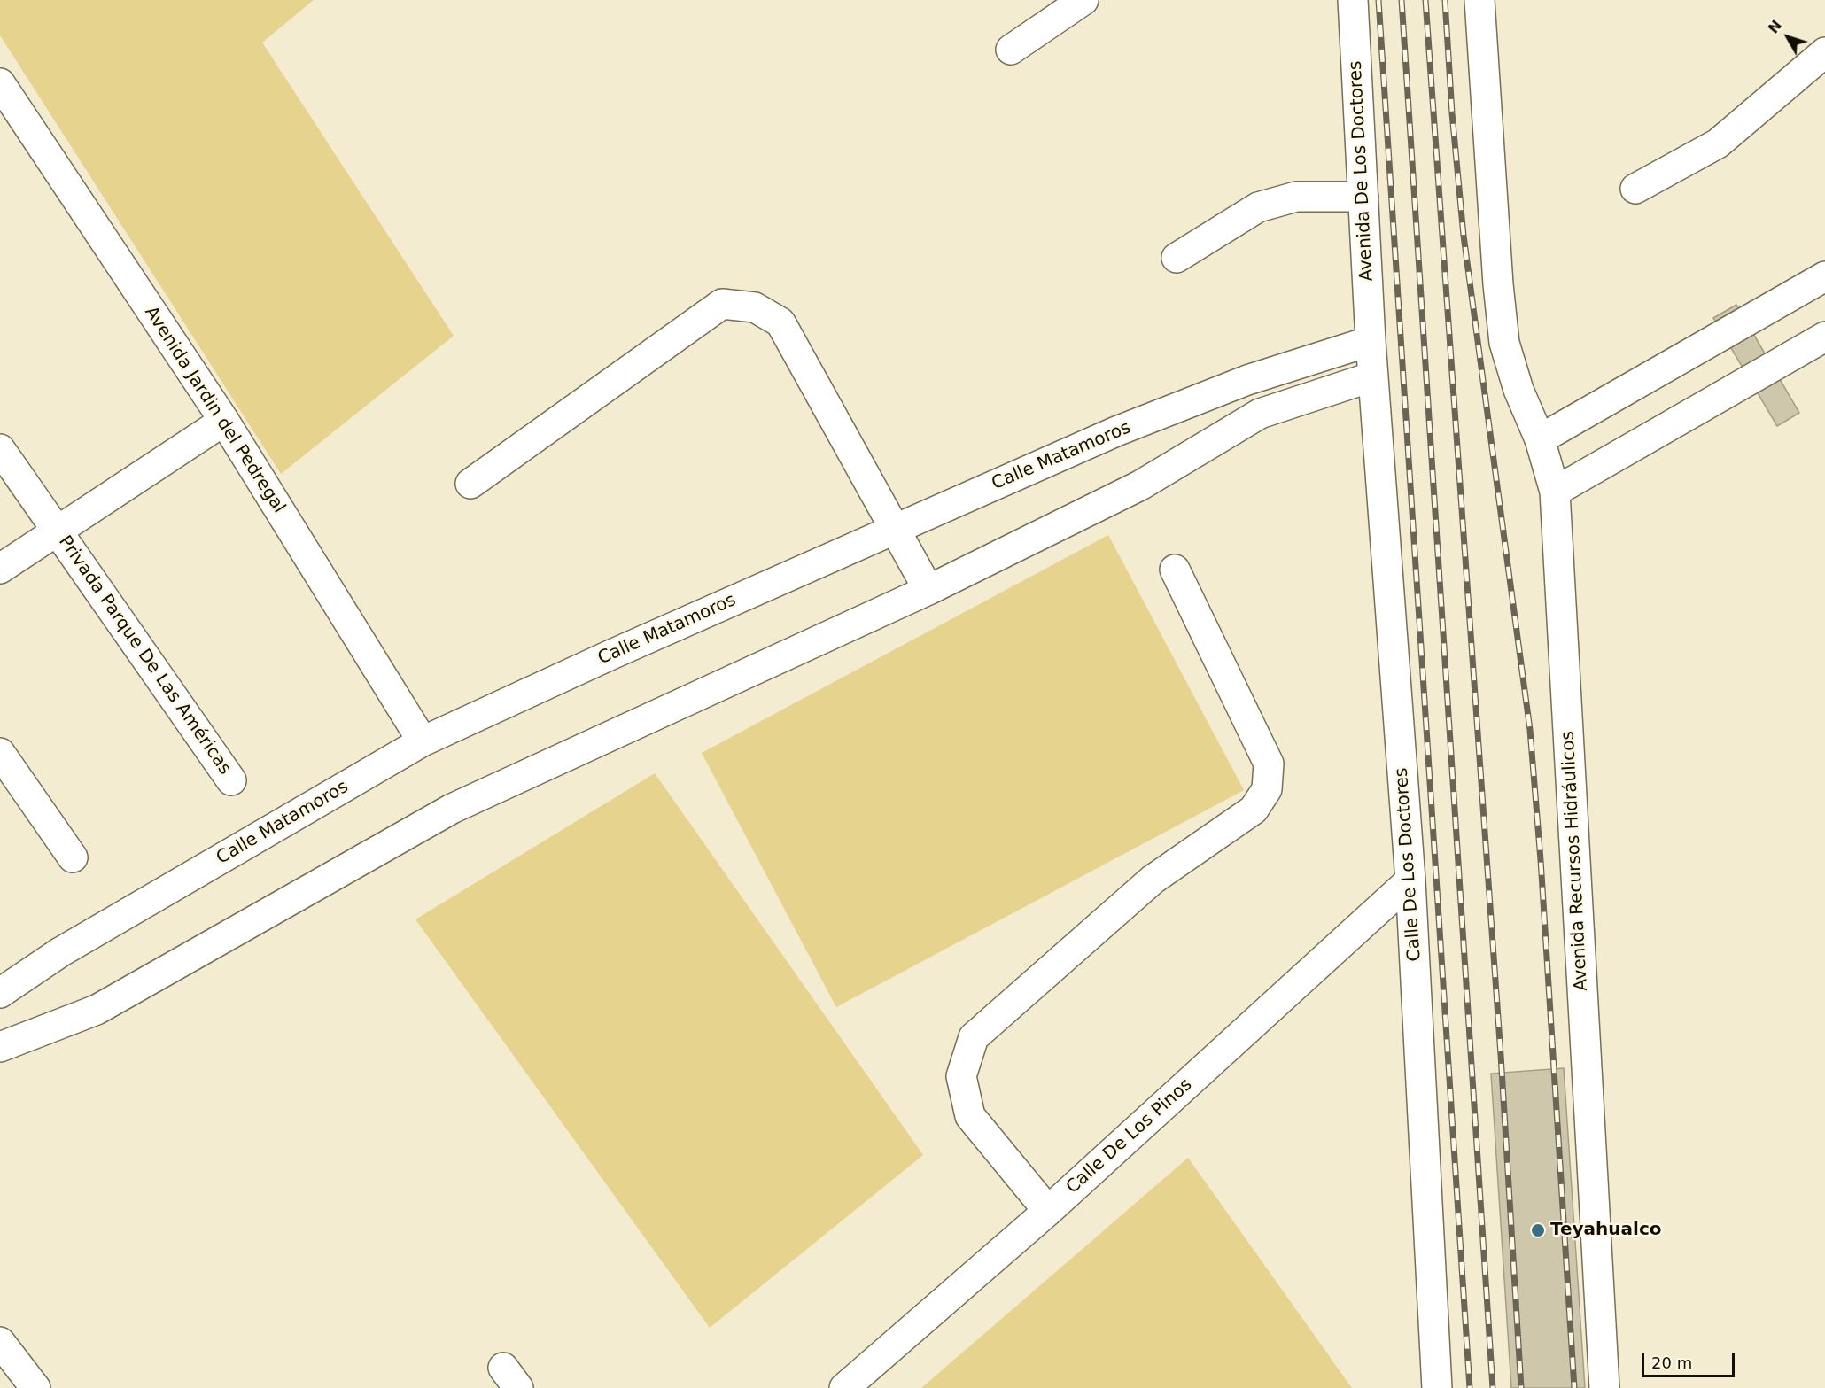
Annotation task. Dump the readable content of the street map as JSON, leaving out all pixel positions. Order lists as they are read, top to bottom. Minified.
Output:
{"streets":{"street":["Avenida De Los Doctores","Avenida Jardin del Pedregal","Calle Matamoros","Privada Parque De Las Américas","Avenida Recursos Hidráulicos","Calle De Los Doctores","Calle De Los Pinos"]},"crossings":[["Avenida De Los Doctores","Calle Matamoros"],["Avenida De Los Doctores","Calle De Los Doctores"],["Avenida Jardin del Pedregal","Calle Matamoros"],["Calle Matamoros","Calle De Los Doctores"],["Calle De Los Doctores","Calle De Los Pinos"]],"places":["Teyahualco"],"scale_bar":"20 m","north":"top left"}
